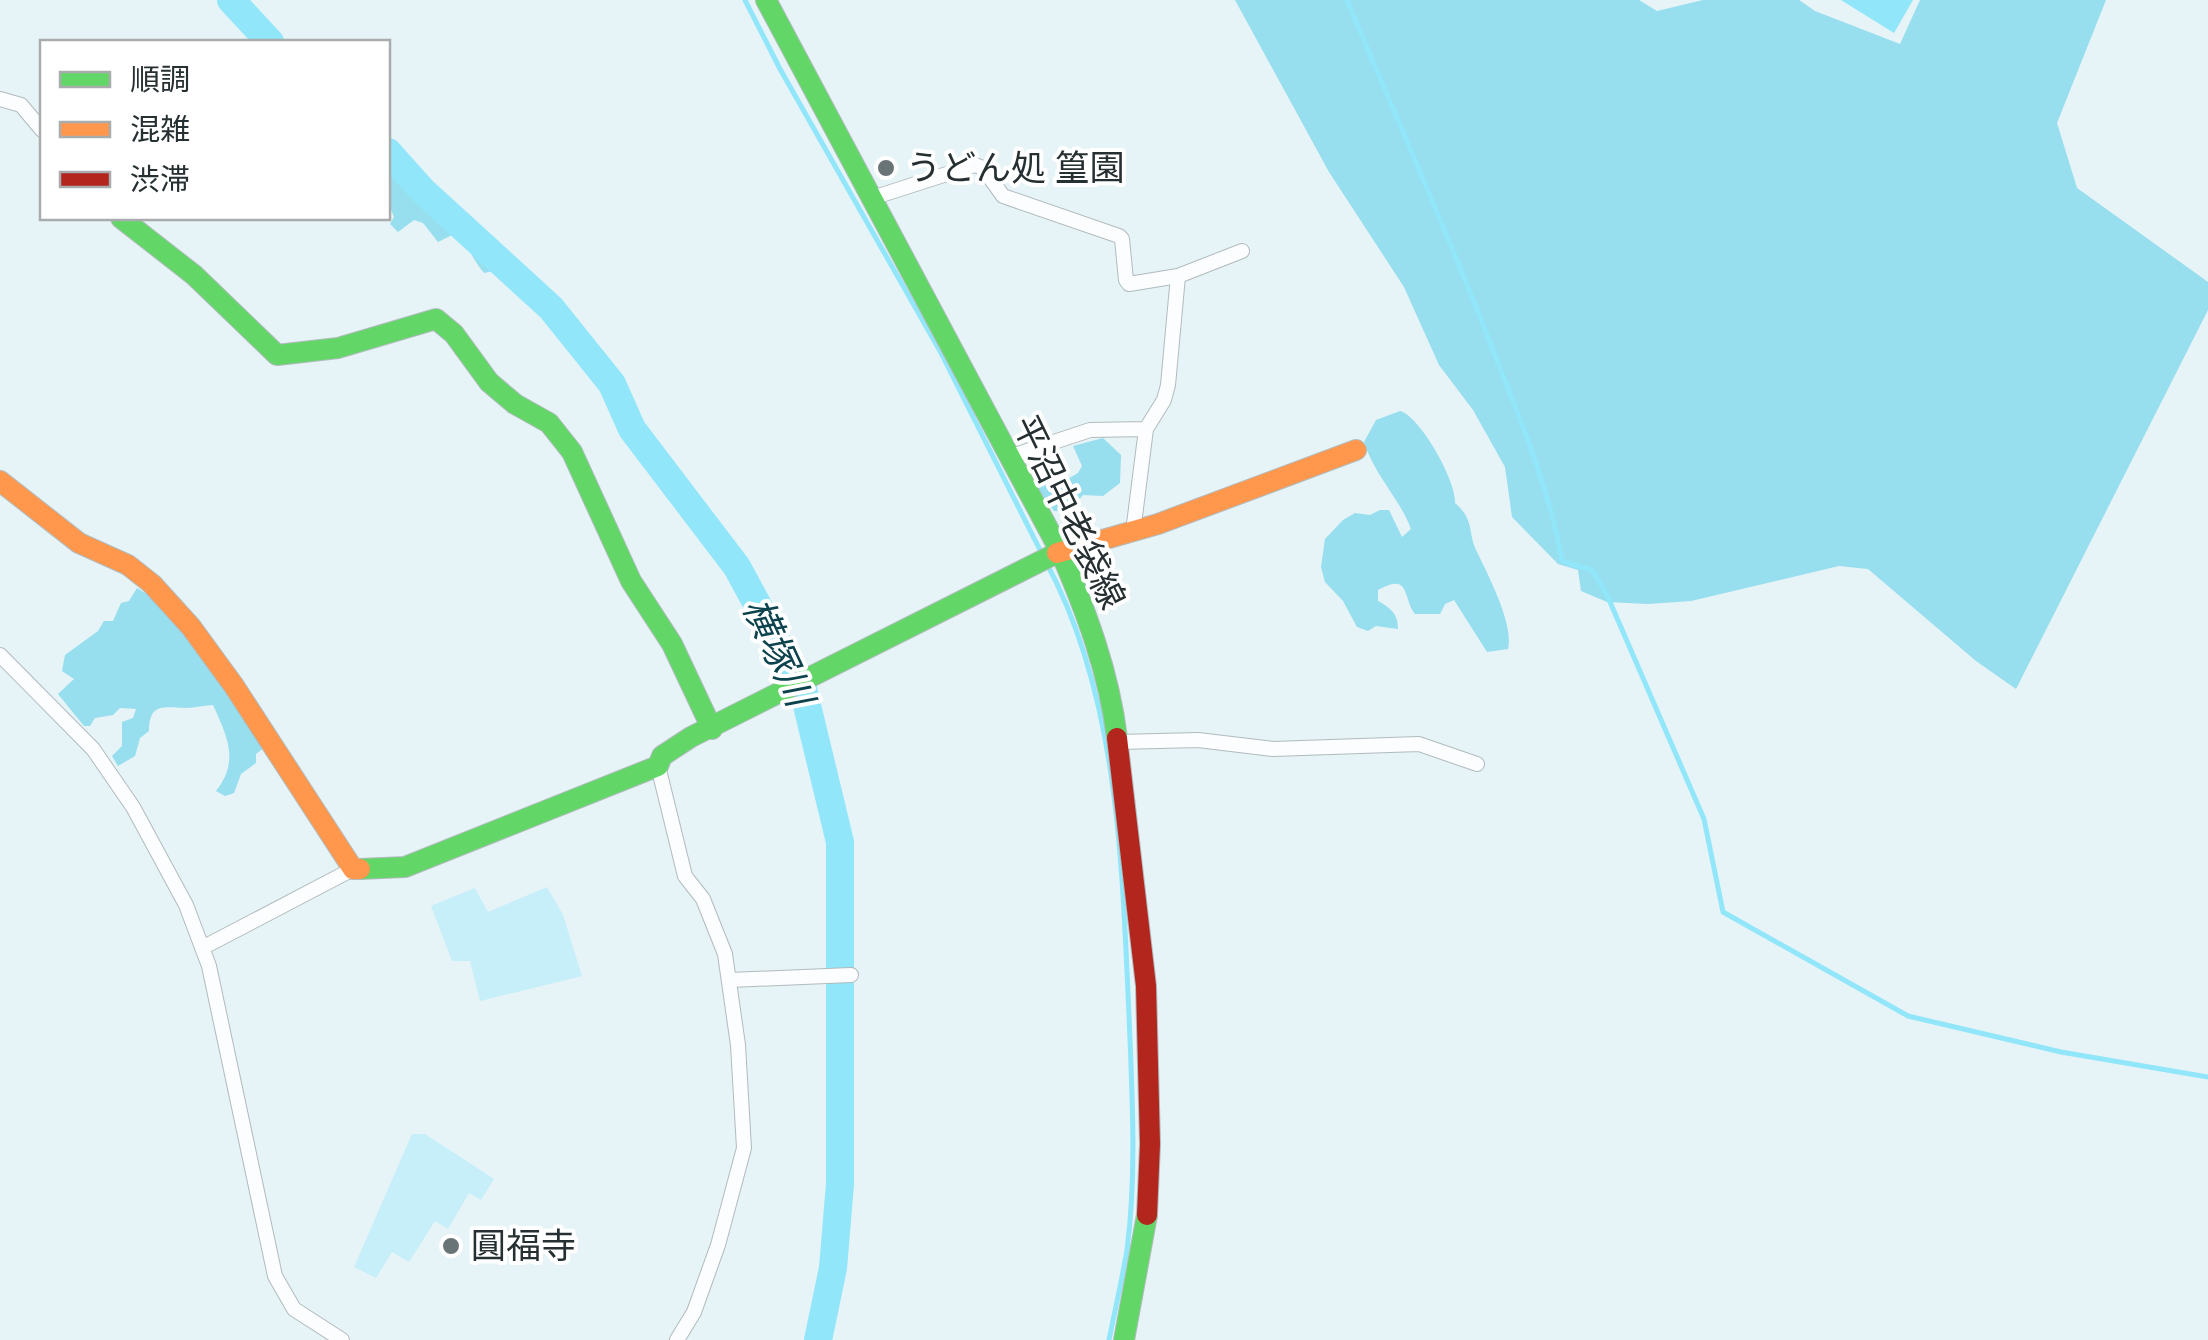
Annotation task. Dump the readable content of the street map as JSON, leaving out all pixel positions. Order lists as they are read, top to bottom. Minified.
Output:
{"streets":{"street":["平沼中老袋線"]},"water":["横塚川"],"places":["うどん処 篁園","圓福寺"],"legend":["順調","混雑","渋滞"]}
